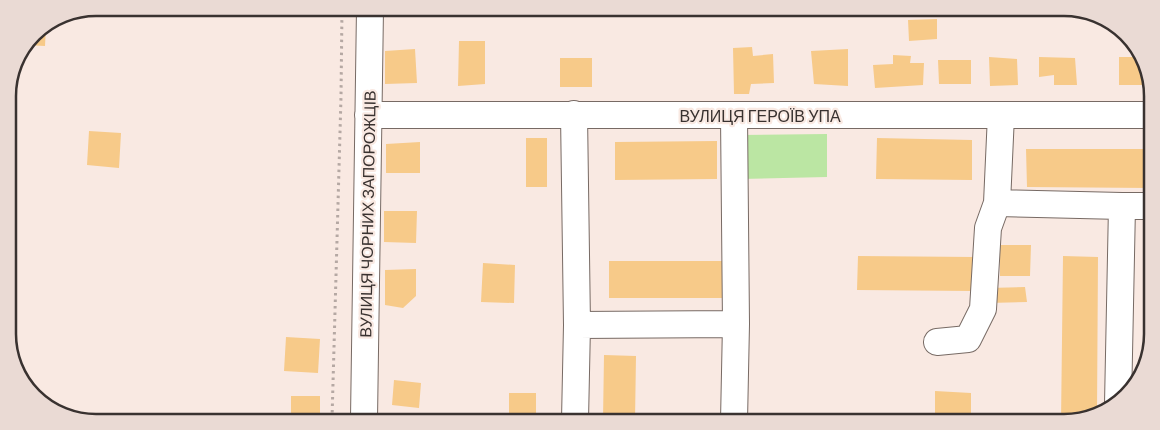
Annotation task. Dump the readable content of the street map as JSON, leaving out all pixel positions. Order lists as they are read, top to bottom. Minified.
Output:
{"streets":{"street":["ВУЛИЦЯ ГЕРОЇВ УПА","ВУЛИЦЯ ЧОРНИХ ЗАПОРОЖЦІВ"]},"crossings":[["ВУЛИЦЯ ГЕРОЇВ УПА","ВУЛИЦЯ ЧОРНИХ ЗАПОРОЖЦІВ"]]}
